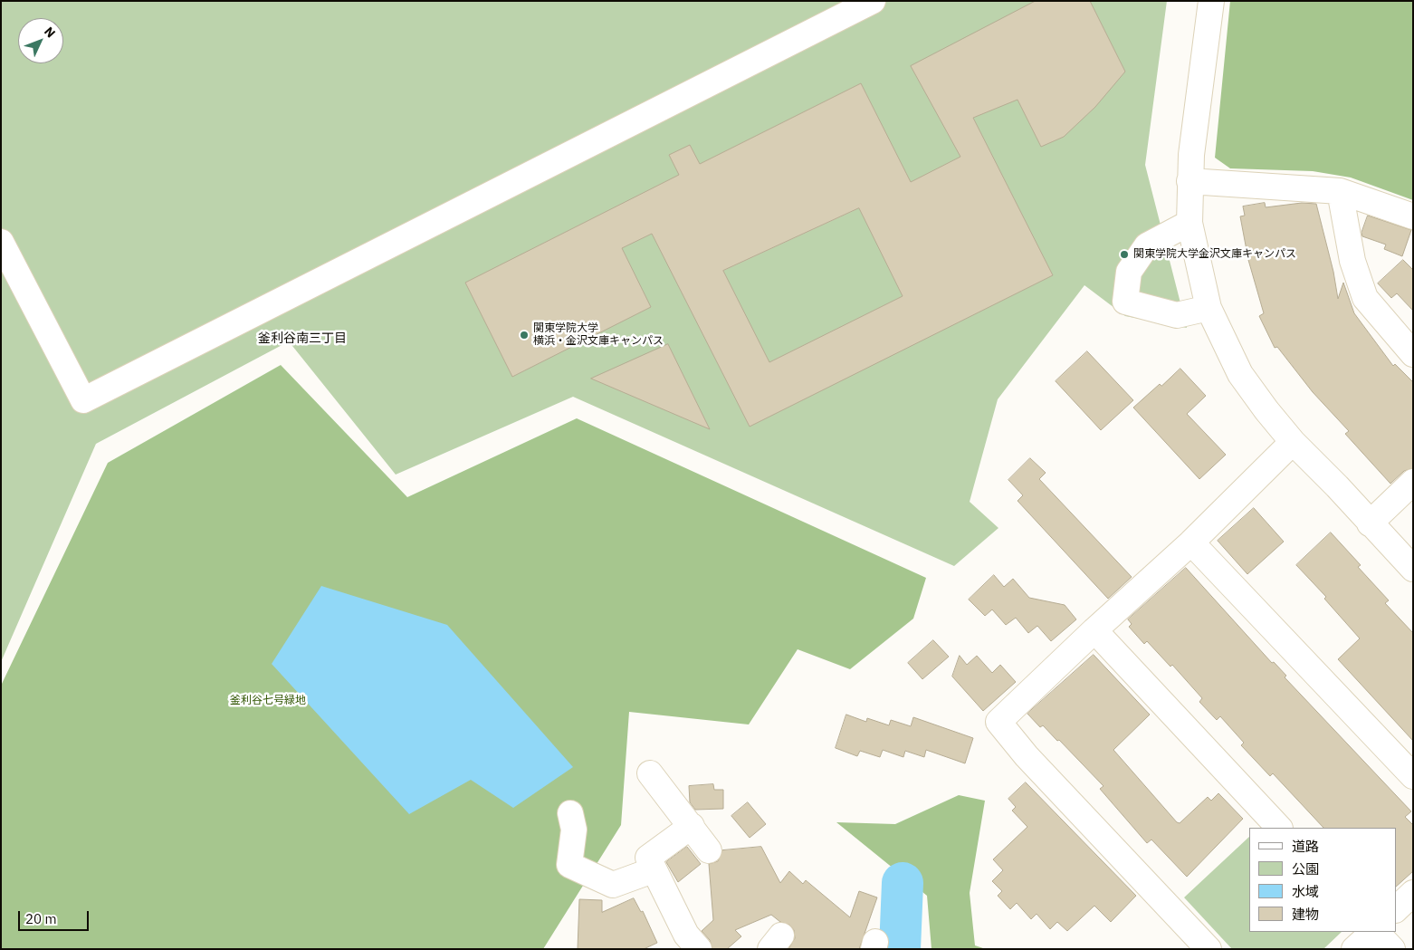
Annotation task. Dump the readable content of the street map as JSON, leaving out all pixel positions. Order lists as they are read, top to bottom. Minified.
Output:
{"districts":["釜利谷南三丁目"],"parks":["釜利谷七号緑地"],"places":["関東学院大学金沢文庫キャンパス","関東学院大学 横浜・金沢文庫キャンパス"],"legend":["道路","公園","水域","建物"],"scale_bar":"20 m","north":"top right"}
